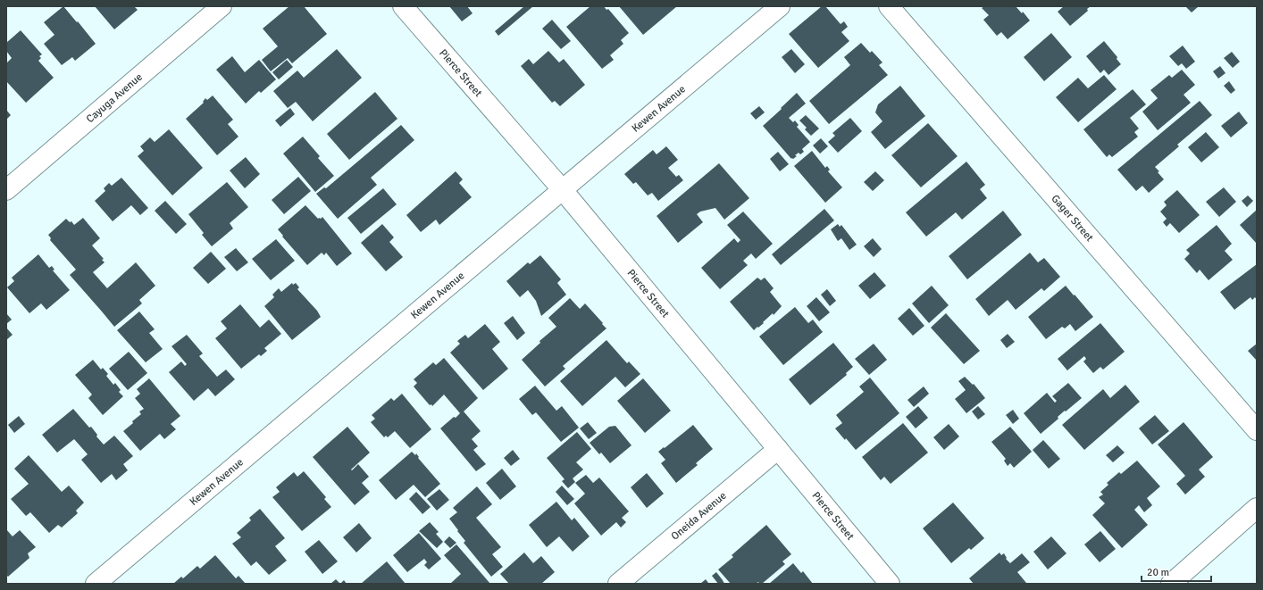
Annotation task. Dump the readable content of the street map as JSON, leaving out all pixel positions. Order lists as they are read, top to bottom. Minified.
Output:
{"streets":{"street":["Pierce Street","Cayuga Avenue","Kewen Avenue","Gager Street","Oneida Avenue"]},"crossings":[["Pierce Street","Kewen Avenue"],["Pierce Street","Oneida Avenue"]],"scale_bar":"20 m"}
